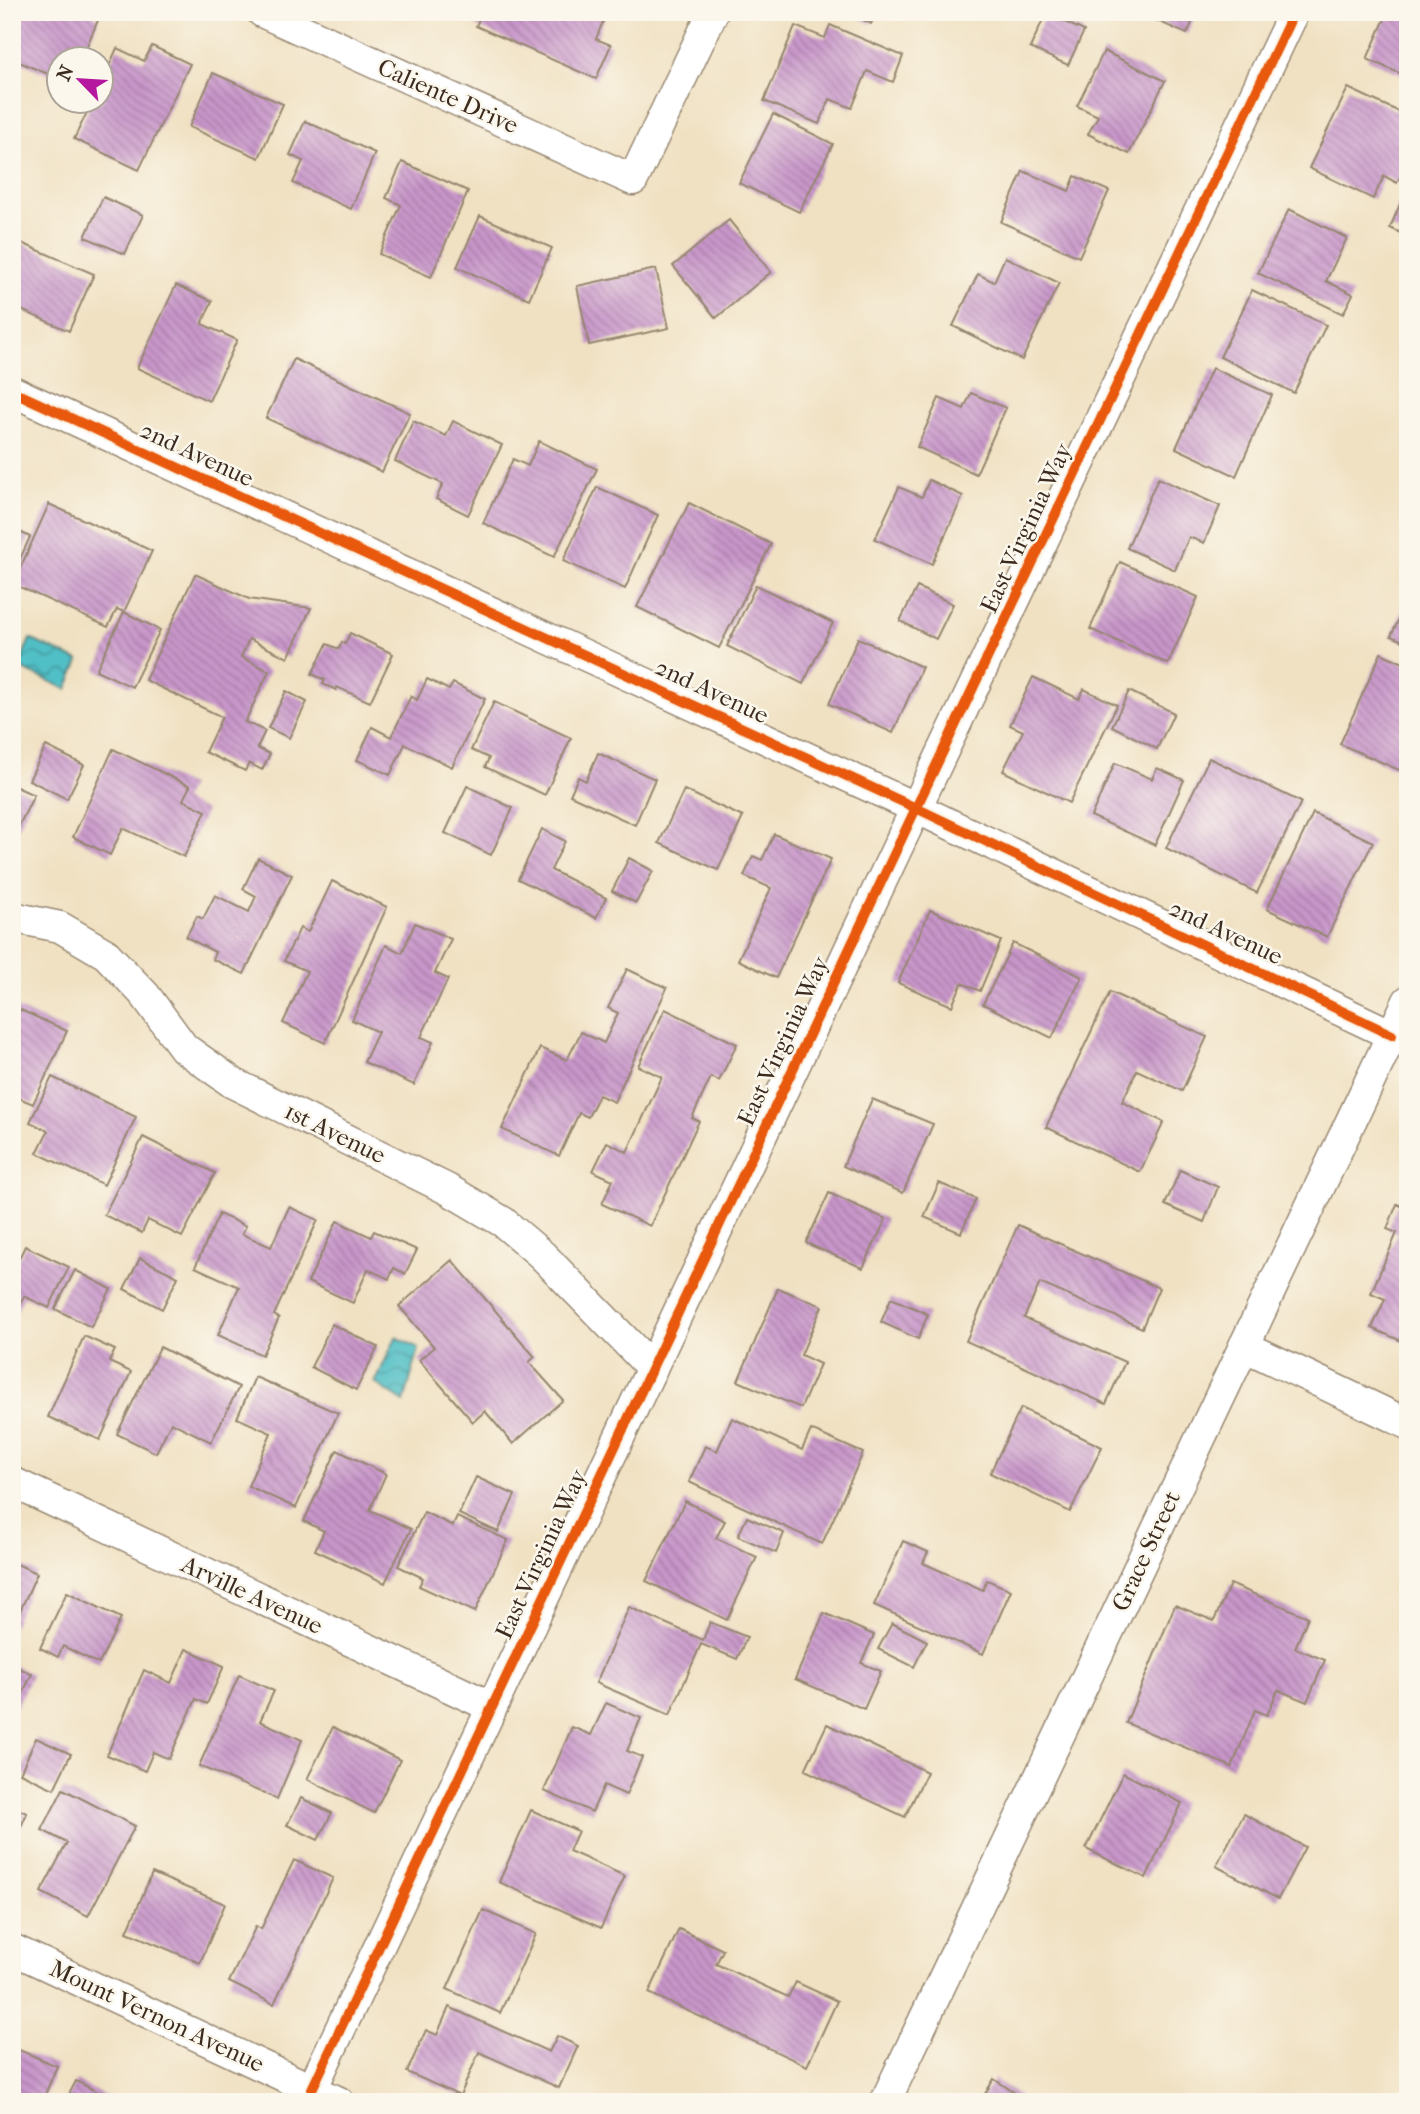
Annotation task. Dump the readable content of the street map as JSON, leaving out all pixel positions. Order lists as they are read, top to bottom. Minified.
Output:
{"streets":{"street":["Caliente Drive","2nd Avenue","East Virginia Way","1st Avenue","Grace Street","Arville Avenue","Mount Vernon Avenue"]},"crossings":[["2nd Avenue","East Virginia Way"],["2nd Avenue","Grace Street"],["East Virginia Way","1st Avenue"],["East Virginia Way","Arville Avenue"],["East Virginia Way","Mount Vernon Avenue"]],"north":"top left"}
